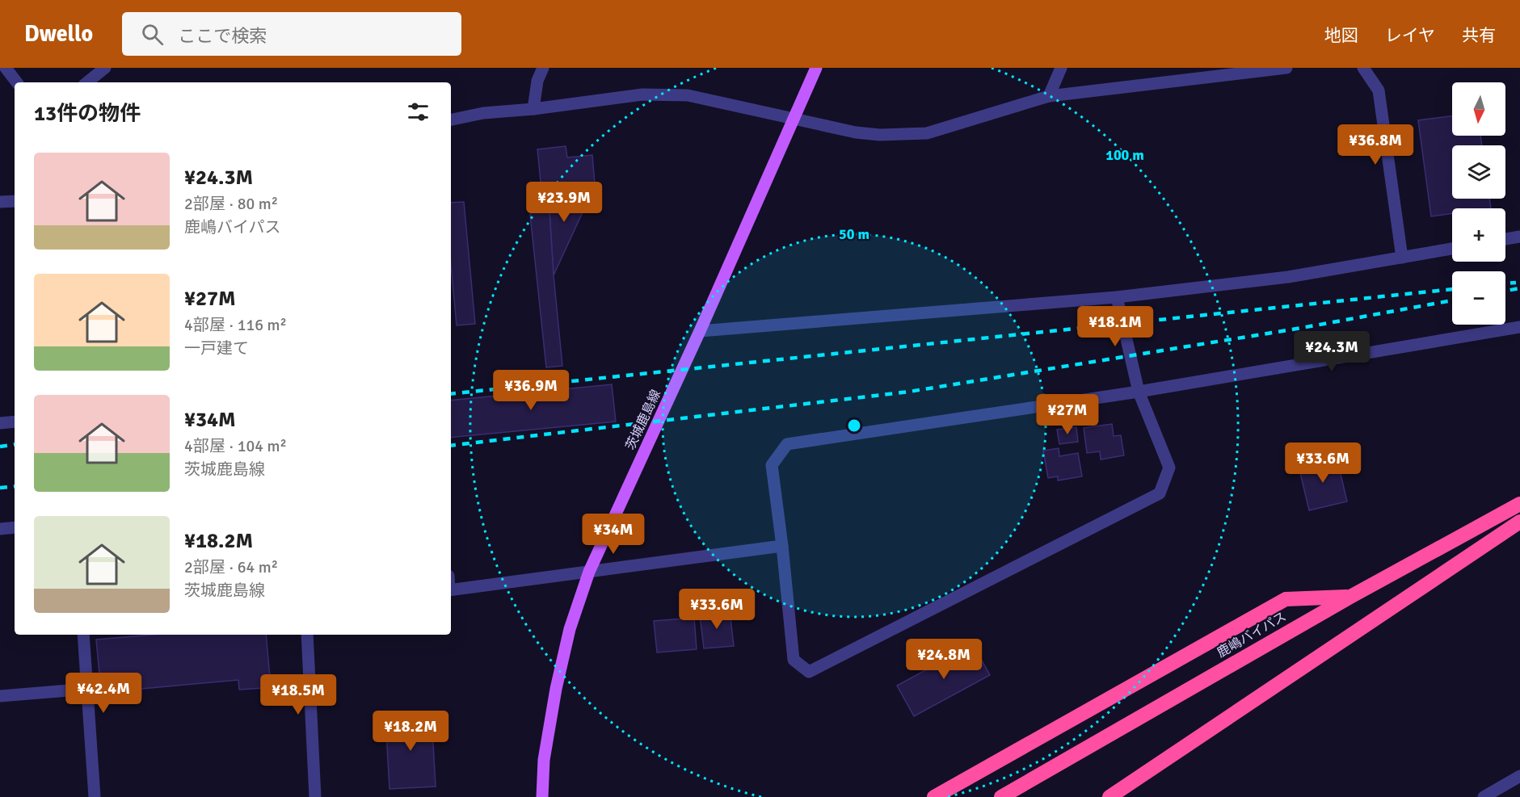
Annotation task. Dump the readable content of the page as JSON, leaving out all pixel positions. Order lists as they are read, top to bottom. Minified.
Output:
{"streets":{"highway":["鹿嶋バイパス"],"main road":["茨城鹿島線"]},"north":"bottom","page":{"header":"Dwello","search":"ここで検索","nav":["地図","レイヤ","共有"],"map_buttons":["+","−"],"heading":"13件の物件","price":["¥36.8M","¥23.9M","¥18.1M","¥24.3M","¥36.9M","¥27M","¥33.6M","¥34M","¥33.6M","¥24.8M","¥42.4M","¥18.5M","¥18.2M"],"list":[{"name":"¥24.3M","note":"2部屋 · 80 m² · 鹿嶋バイパス"},{"name":"¥27M","note":"4部屋 · 116 m² · 一戸建て"},{"name":"¥34M","note":"4部屋 · 104 m² · 茨城鹿島線"},{"name":"¥18.2M","note":"2部屋 · 64 m² · 茨城鹿島線"}]},"rings":["100 m","50 m"]}
